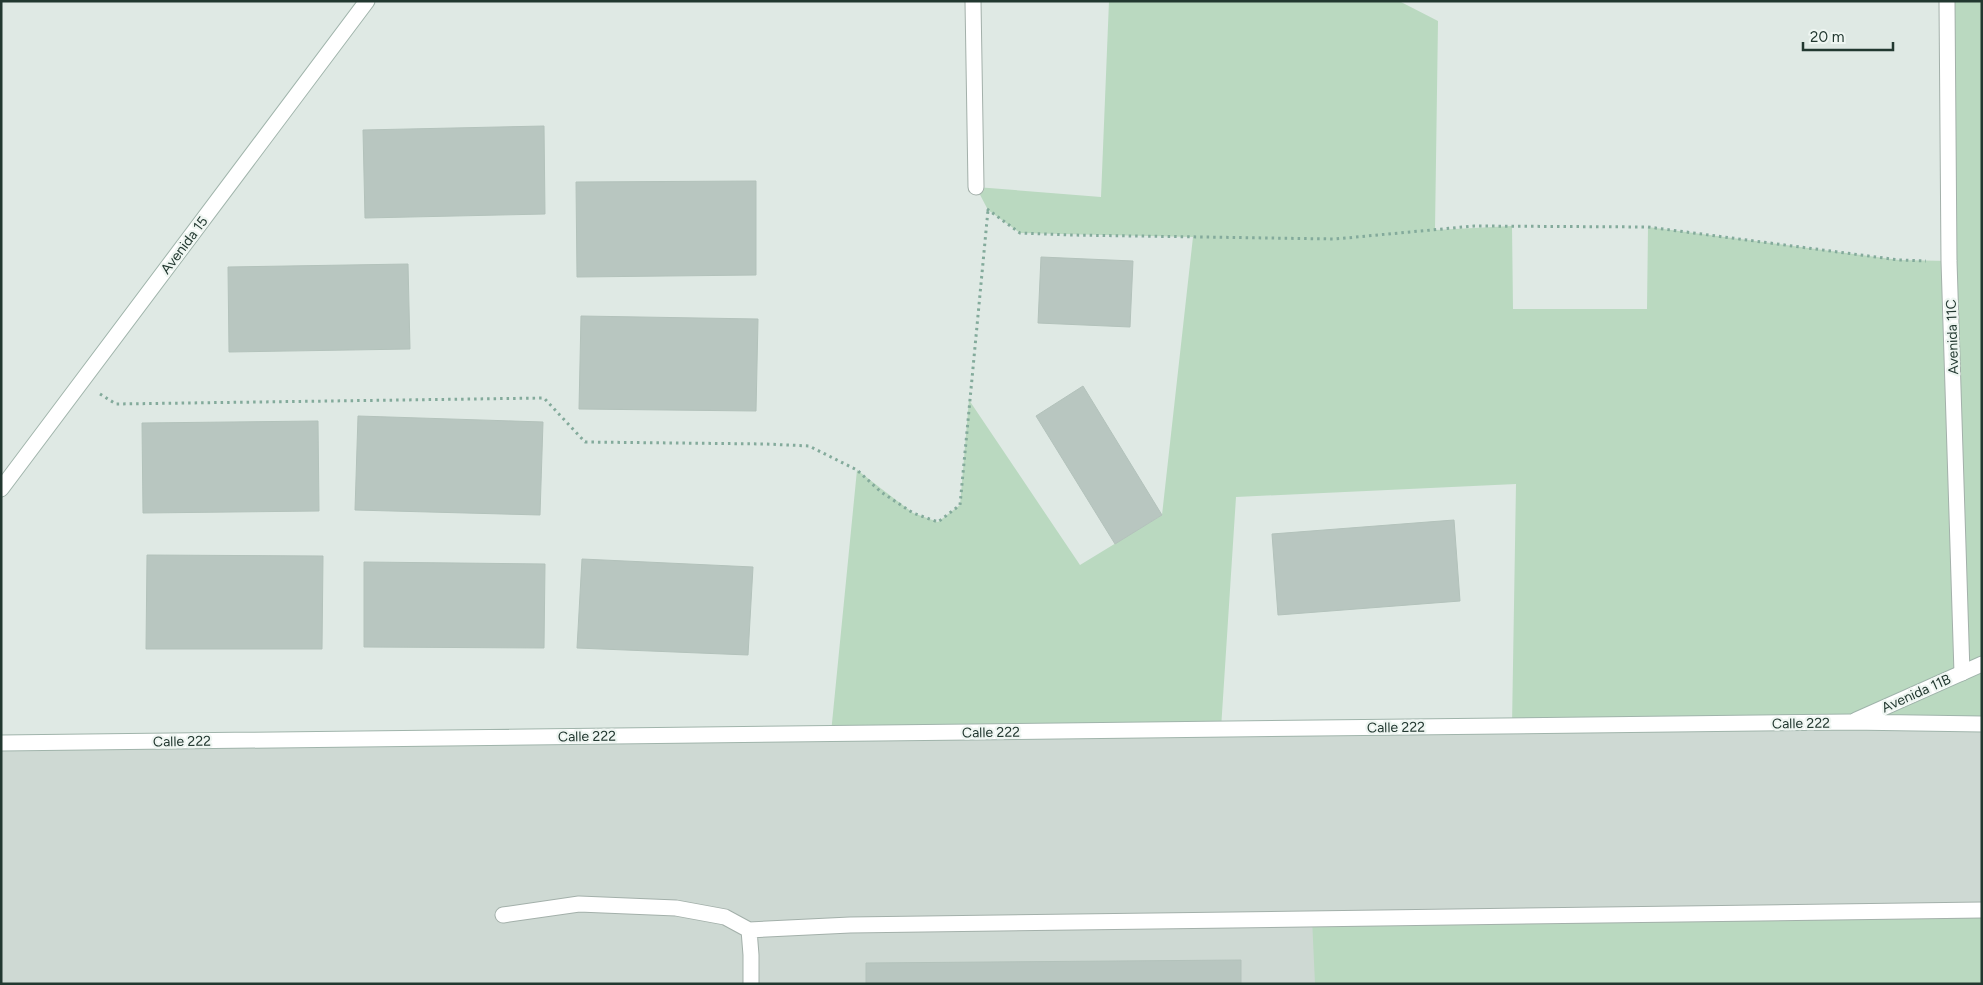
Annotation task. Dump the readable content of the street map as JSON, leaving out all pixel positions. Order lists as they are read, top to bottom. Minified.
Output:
{"streets":{"main road":["Avenida 15","Avenida 11C","Avenida 11B","Calle 222"]},"crossings":[["Avenida 11C","Avenida 11B"],["Avenida 11B","Calle 222"]],"scale_bar":"20 m"}
